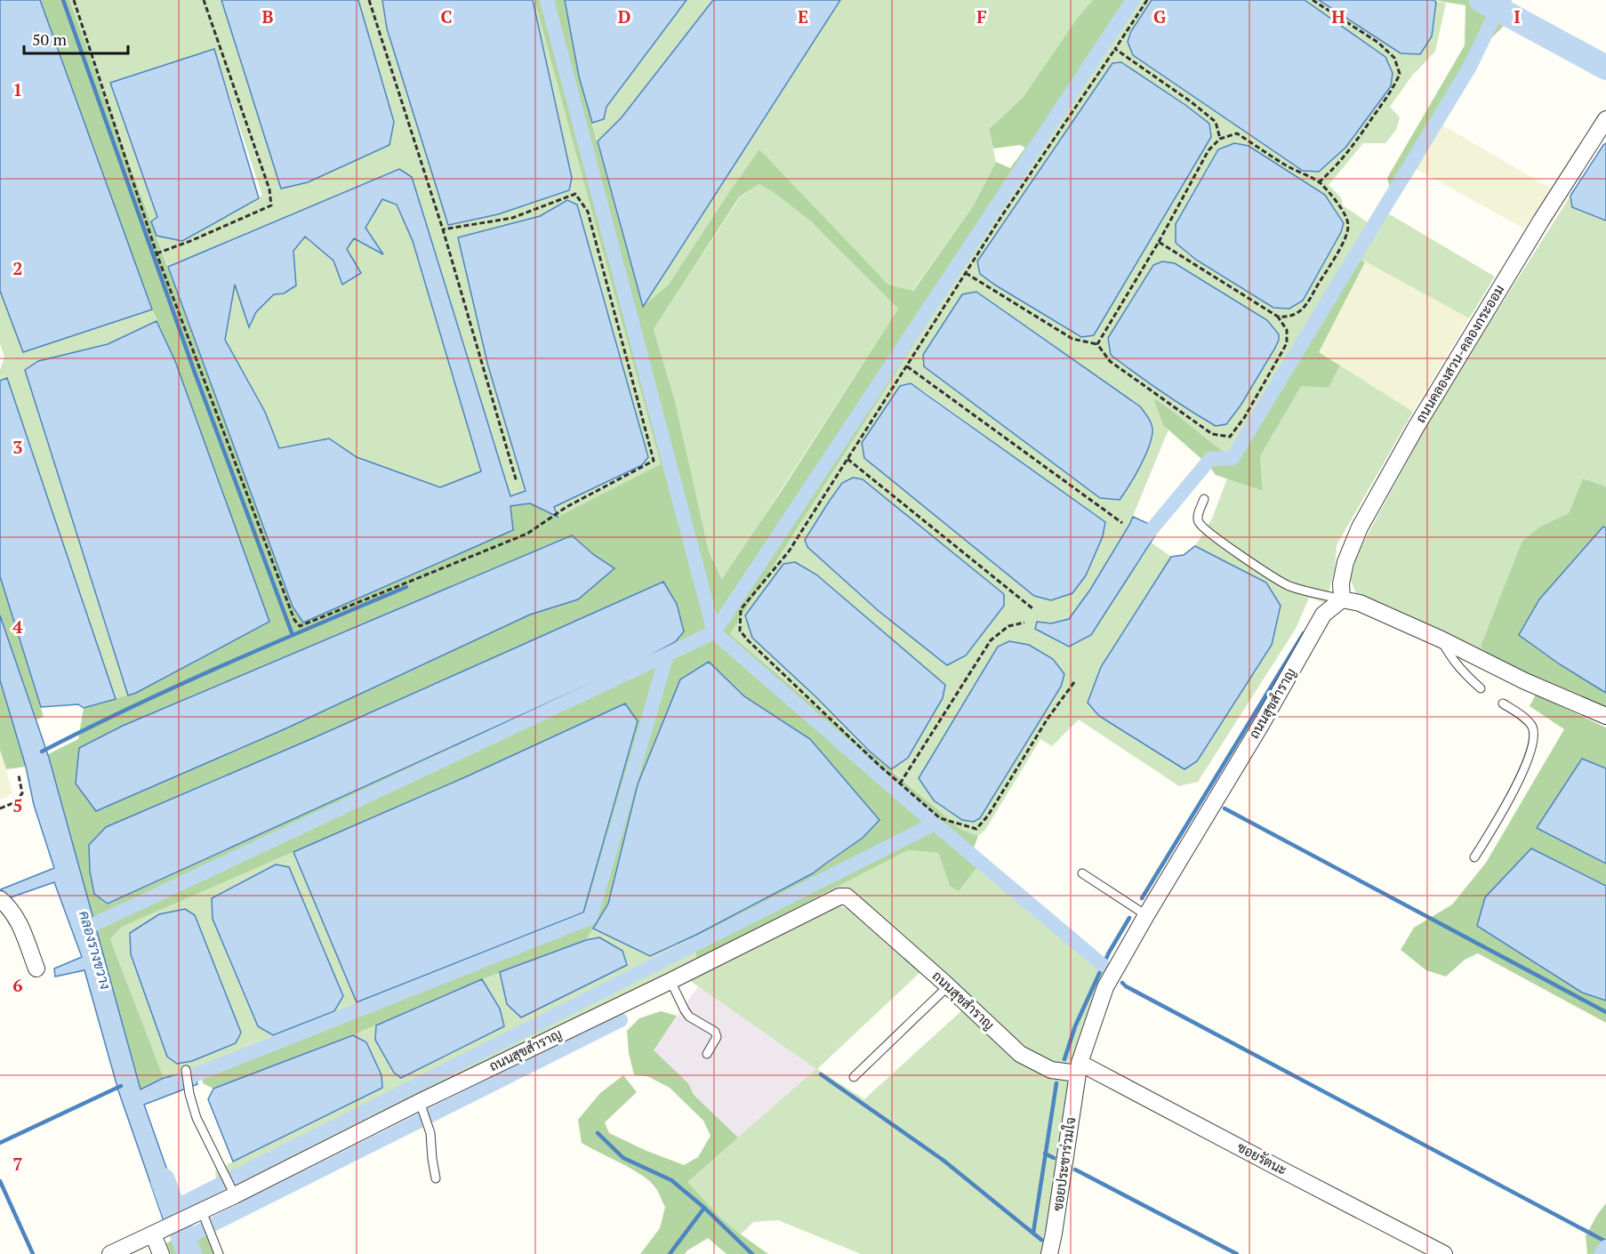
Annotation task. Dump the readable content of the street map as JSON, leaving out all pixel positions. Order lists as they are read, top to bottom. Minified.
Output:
{"streets":{"street":["ถนนคลองสวน-คลองกระออม","ถนนสุขสำราญ","ซอยรัตนะ","ซอยประชาร่วมใจ"]},"crossings":[["ถนนคลองสวน-คลองกระออม","ถนนสุขสำราญ"],["ถนนสุขสำราญ","ซอยรัตนะ"],["ถนนสุขสำราญ","ซอยประชาร่วมใจ"],["ซอยรัตนะ","ซอยประชาร่วมใจ"]],"water":["คลองรางขวาง"],"scale_bar":"50 m","grid":{"columns":["B","C","D","E","F","G","H","I"],"rows":["1","2","3","4","5","6","7"]}}
